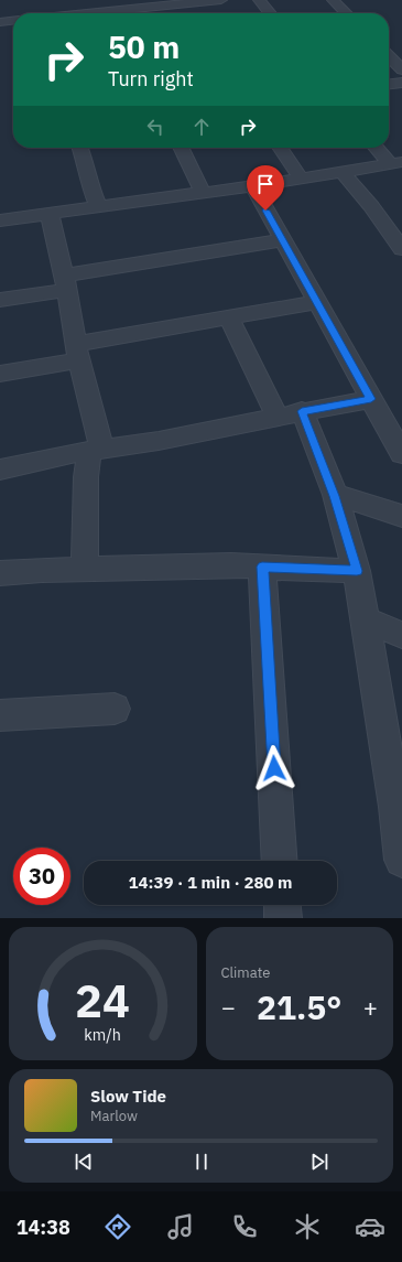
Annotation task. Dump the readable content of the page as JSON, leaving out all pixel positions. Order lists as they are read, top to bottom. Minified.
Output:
{"page":{"turn":["50 m","Turn right"],"limit":"30","trip":"14:39 · 1 min · 280 m","tile":"Climate","heat":["−","21.5°","+"],"song":["Slow Tide","Marlow"],"tabs":"14:38","gauge":["24","km/h"]}}
